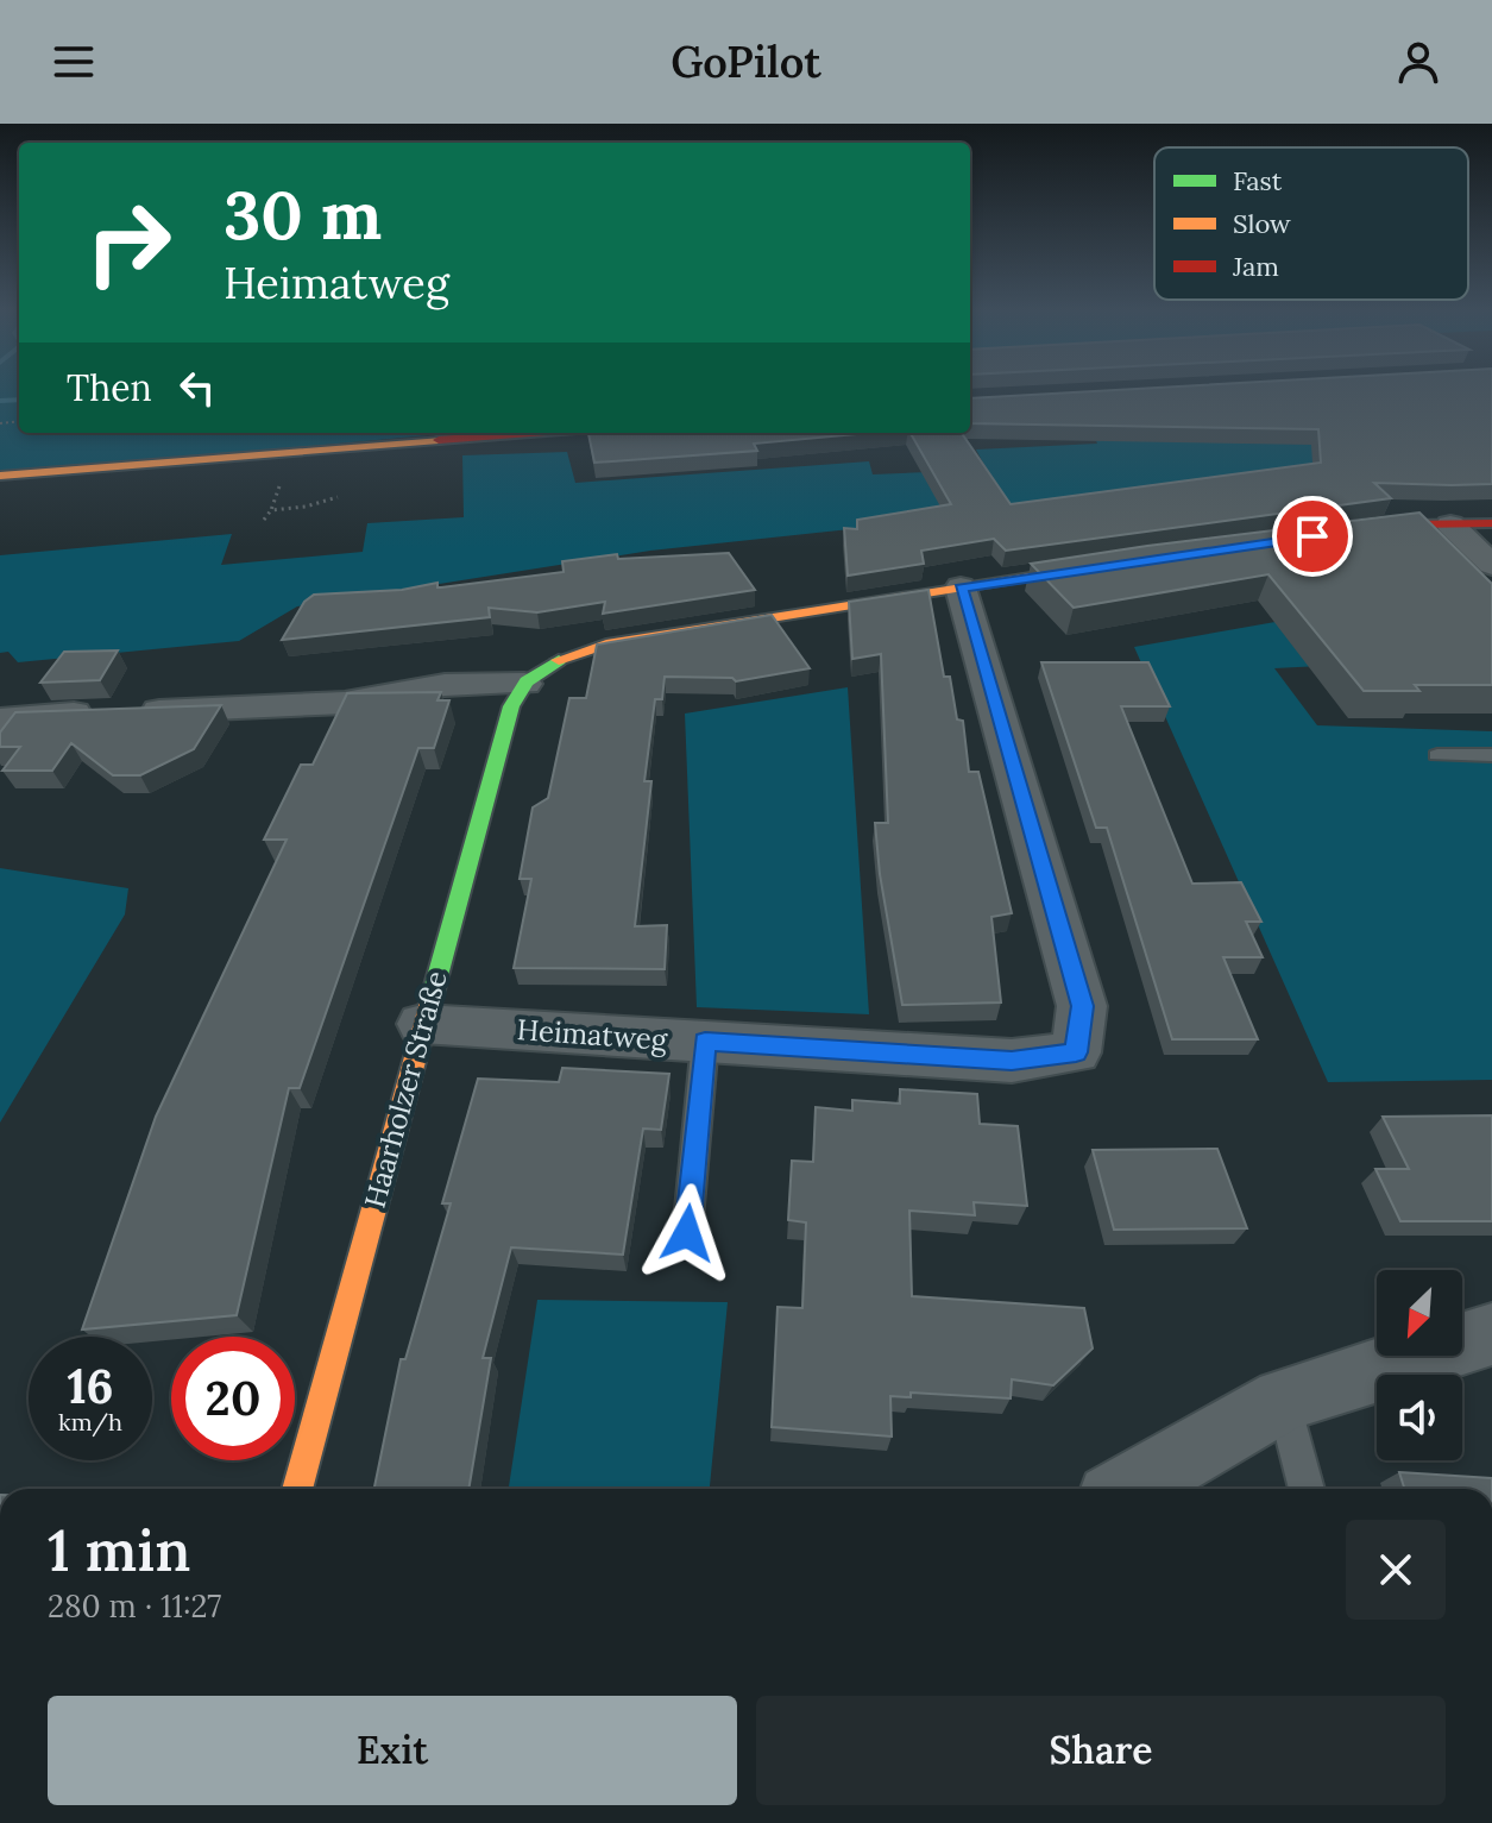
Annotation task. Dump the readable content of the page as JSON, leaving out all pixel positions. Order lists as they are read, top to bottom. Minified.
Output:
{"streets":{"street":["Heimatweg","Haarholzer Straße"]},"crossings":[["Heimatweg","Haarholzer Straße"]],"legend":["Fast","Slow","Jam"],"north":"bottom left","page":{"header":"GoPilot","turn":["30 m","Heimatweg"],"then":"Then","speed":"16 km/h","limit":"20","heading":["1 min","280 m · 11:27"],"buttons":["Exit","Share"]}}
